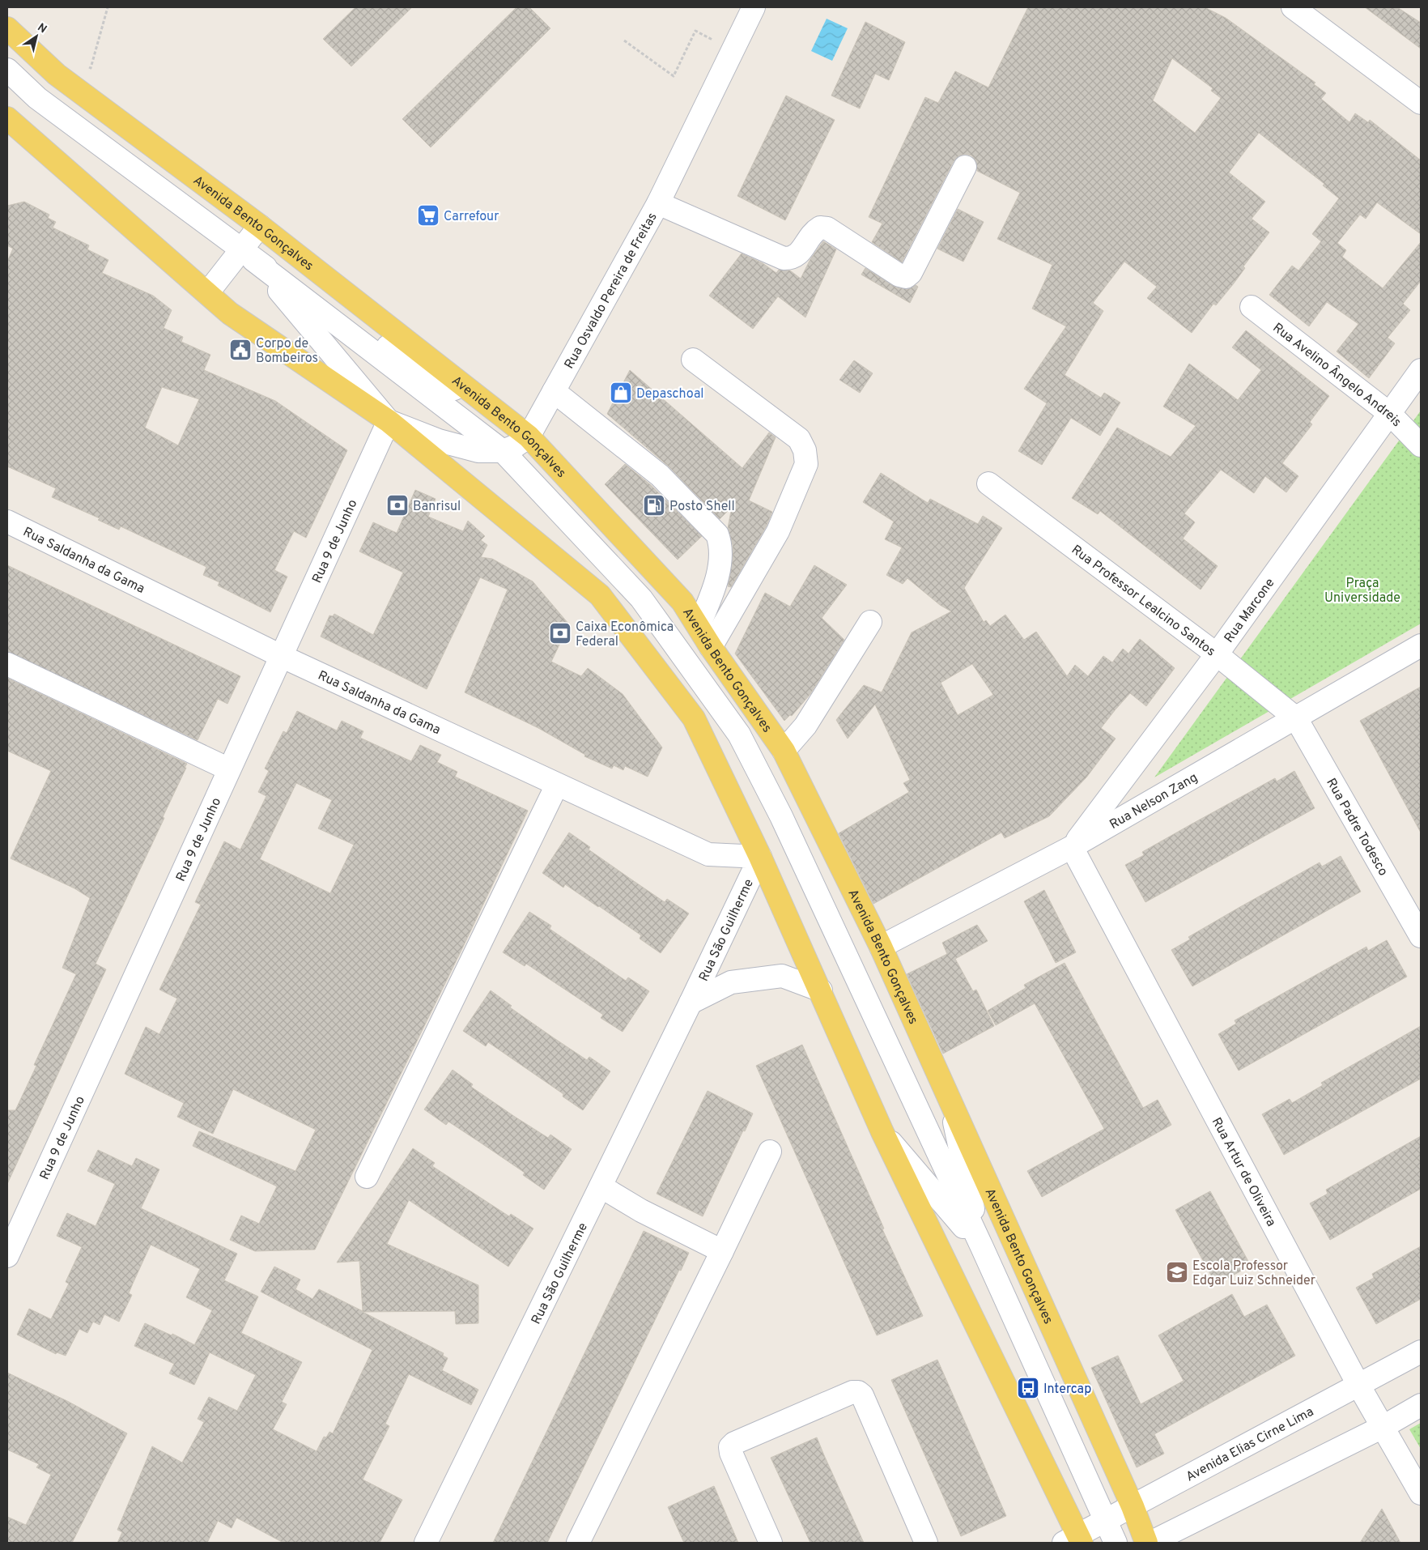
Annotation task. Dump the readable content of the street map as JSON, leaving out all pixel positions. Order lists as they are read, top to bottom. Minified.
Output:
{"streets":{"main road":["Avenida Bento Gonçalves"],"street":["Rua Osvaldo Pereira de Freitas","Rua Avelino Ângelo Andreis","Rua 9 de Junho","Rua Saldanha da Gama","Rua Professor Lealcino Santos","Rua Marcone","Rua Nelson Zang","Rua Padre Todesco","Rua São Guilherme","Rua Artur de Oliveira","Avenida Elias Cirne Lima"]},"crossings":[["Avenida Bento Gonçalves","Rua Osvaldo Pereira de Freitas"],["Avenida Bento Gonçalves","Rua Nelson Zang"],["Avenida Bento Gonçalves","Avenida Elias Cirne Lima"],["Rua Osvaldo Pereira de Freitas","Rua 9 de Junho"],["Rua Avelino Ângelo Andreis","Rua Marcone"],["Rua 9 de Junho","Rua Saldanha da Gama"],["Rua Saldanha da Gama","Rua São Guilherme"],["Rua Professor Lealcino Santos","Rua Marcone"],["Rua Professor Lealcino Santos","Rua Nelson Zang"],["Rua Professor Lealcino Santos","Rua Padre Todesco"],["Rua Marcone","Rua Nelson Zang"],["Rua Marcone","Rua Artur de Oliveira"],["Rua Nelson Zang","Rua Padre Todesco"],["Rua Nelson Zang","Rua Artur de Oliveira"],["Rua Artur de Oliveira","Avenida Elias Cirne Lima"]],"parks":["Praça Universidade"],"places":{"supermarket":["Carrefour"],"public building":["Corpo de Bombeiros"],"shop":["Depaschoal"],"bank":["Banrisul","Caixa Econômica Federal"],"fuel station":["Posto Shell"],"school or university":["Escola Professor Edgar Luiz Schneider"],"bus stop":["Intercap"]},"north":"top right"}
